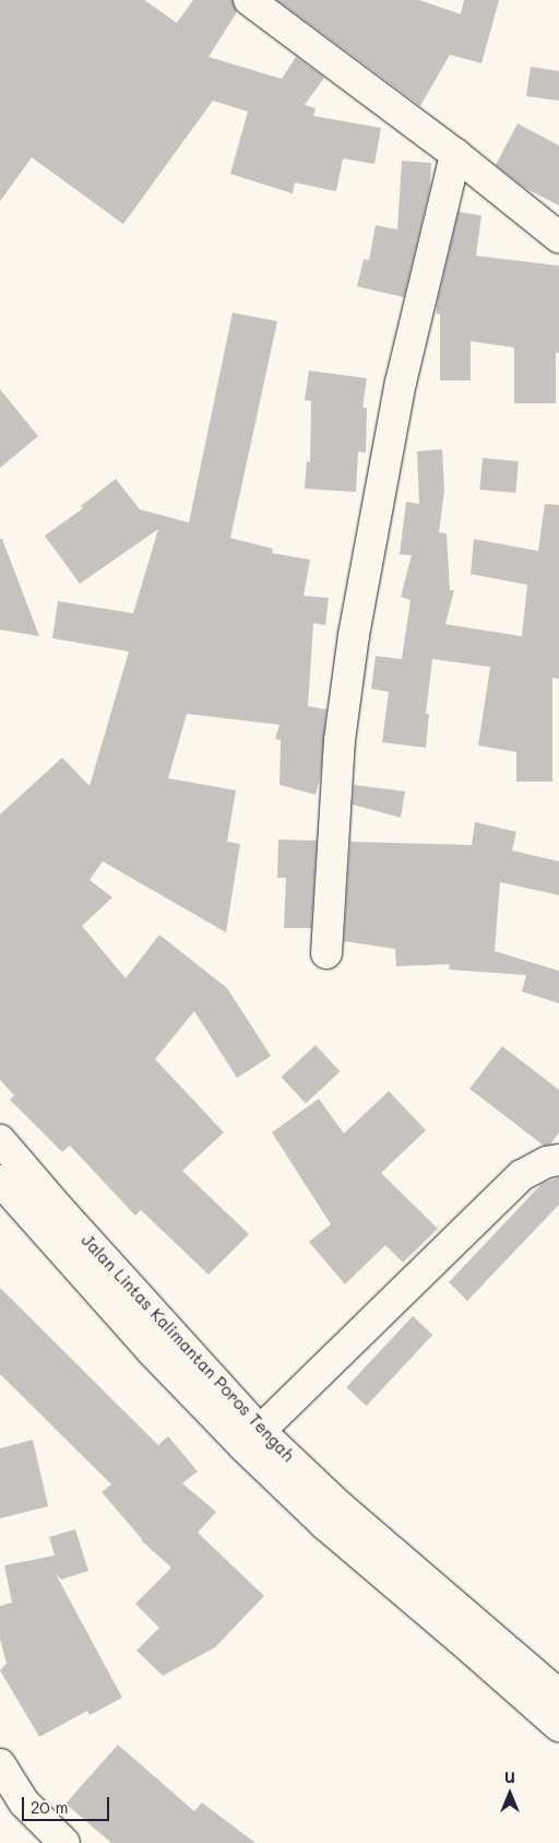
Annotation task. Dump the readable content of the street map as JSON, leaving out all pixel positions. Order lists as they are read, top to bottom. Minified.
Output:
{"streets":{"street":["Jalan Lintas Kalimantan Poros Tengah"]},"scale_bar":"20 m","north":"top"}
